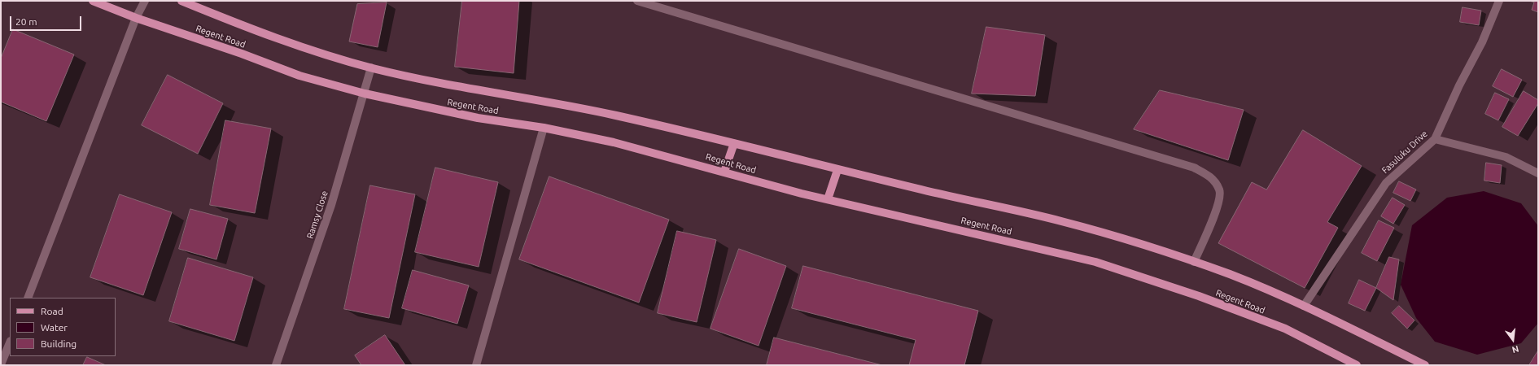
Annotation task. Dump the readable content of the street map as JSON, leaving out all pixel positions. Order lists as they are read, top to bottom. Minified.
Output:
{"streets":{"main road":["Regent Road"],"street":["Fasuluku Drive","Ramsy Close"]},"crossings":[["Regent Road","Fasuluku Drive"],["Regent Road","Ramsy Close"]],"legend":["Road","Water","Building"],"scale_bar":"20 m","north":"bottom"}
